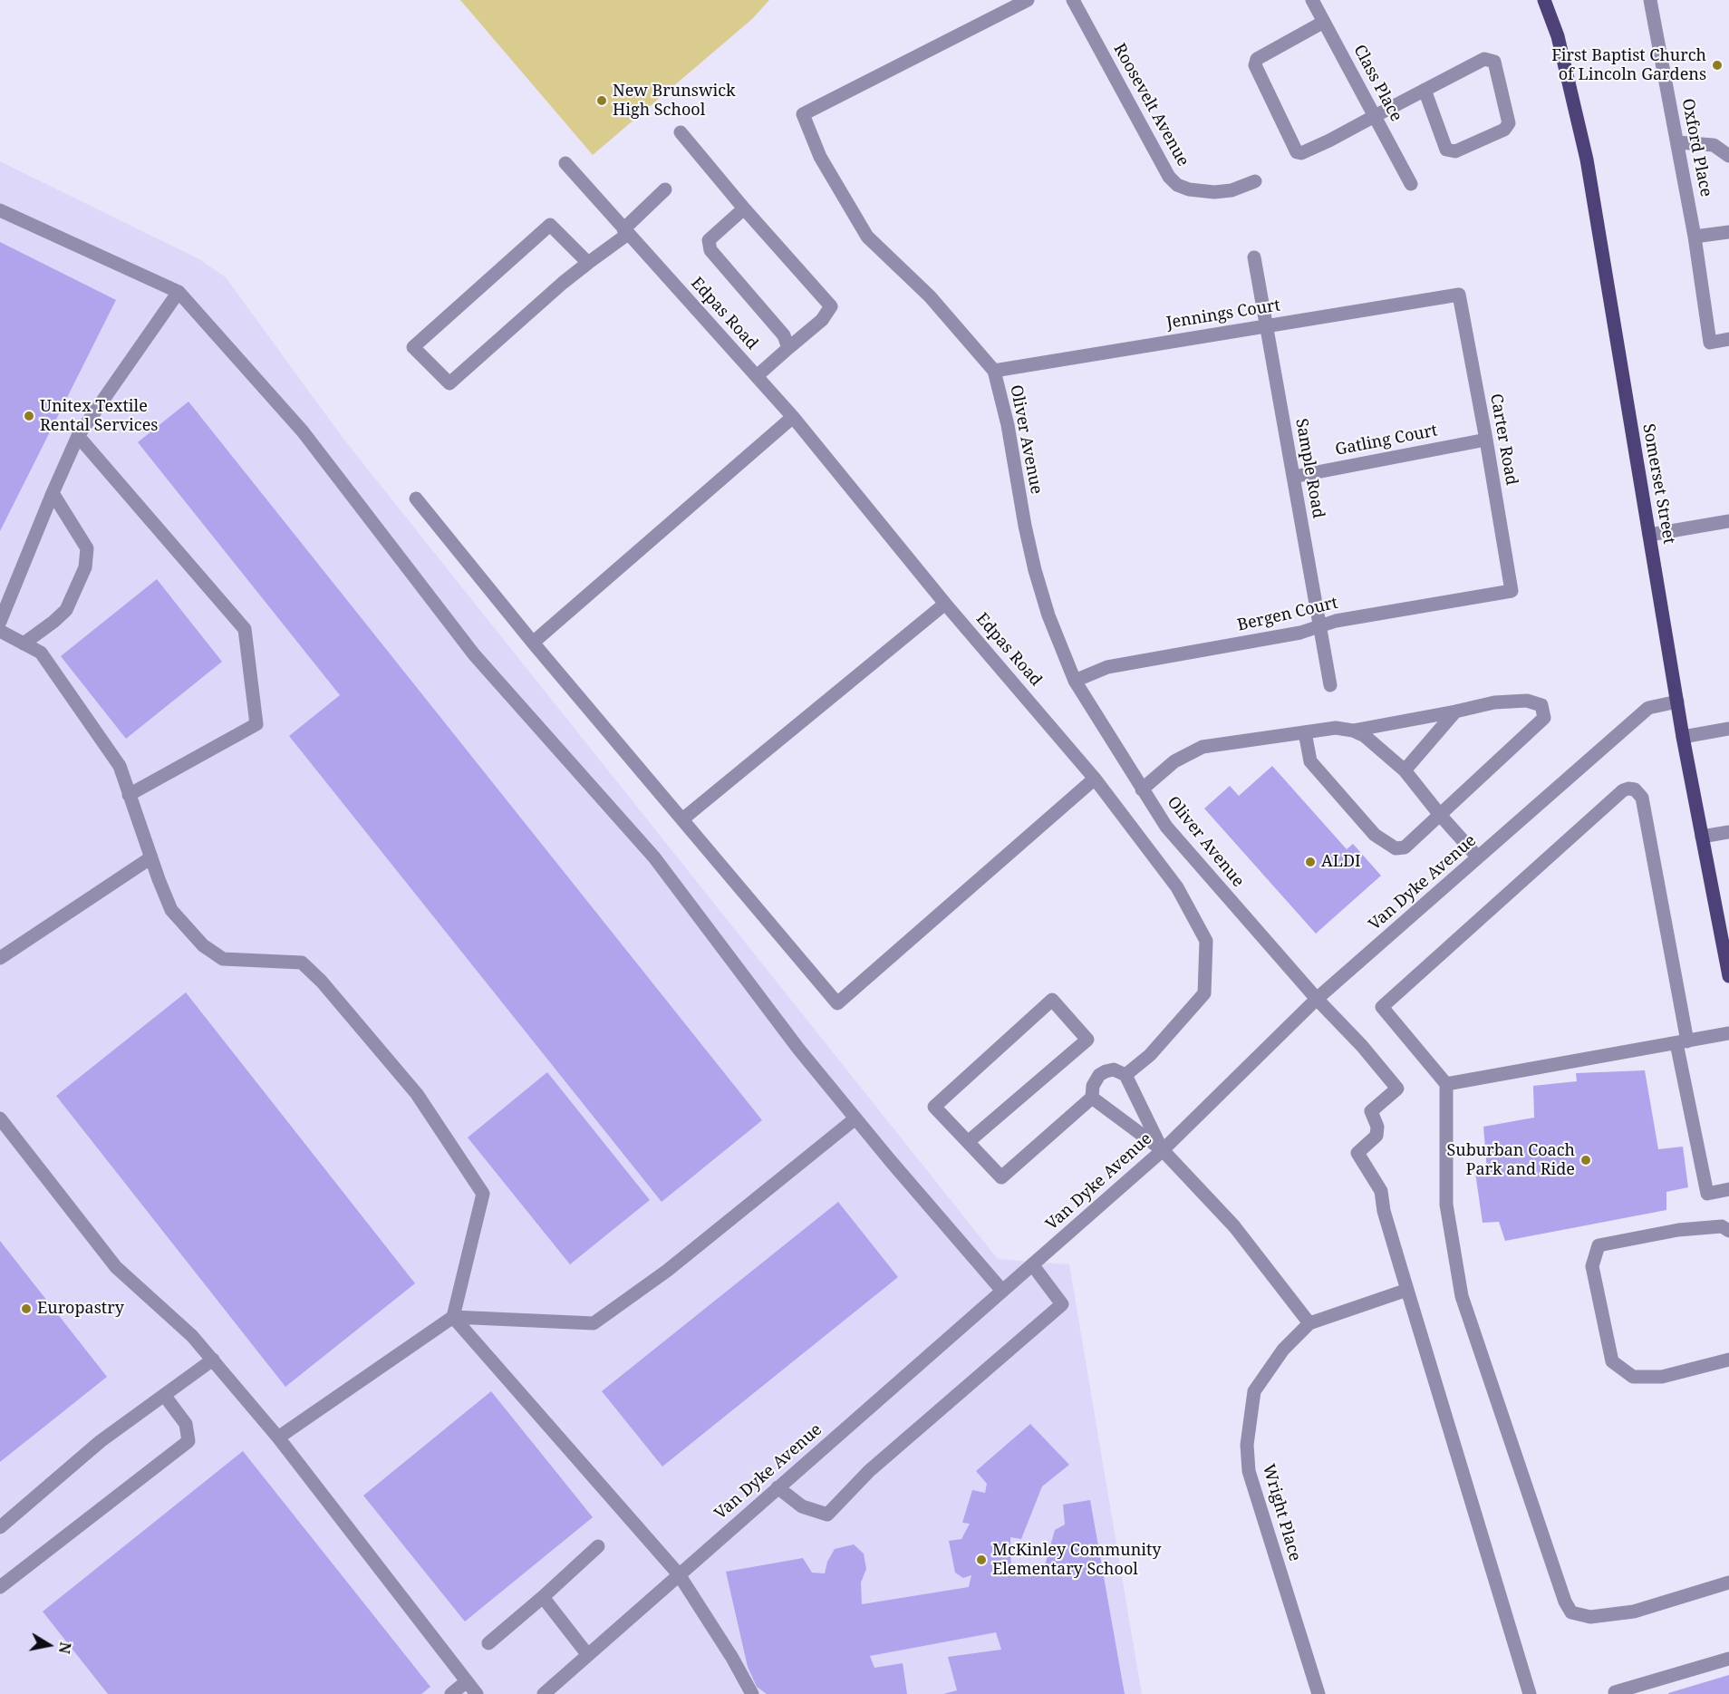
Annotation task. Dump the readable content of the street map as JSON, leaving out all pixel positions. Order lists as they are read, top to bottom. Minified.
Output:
{"streets":{"main road":["Somerset Street"],"street":["Class Place","Roosevelt Avenue","Oxford Place","Edpas Road","Jennings Court","Oliver Avenue","Carter Road","Gatling Court","Sample Road","Bergen Court","Van Dyke Avenue","Wright Place"]},"crossings":[["Jennings Court","Oliver Avenue"],["Jennings Court","Carter Road"],["Jennings Court","Sample Road"],["Oliver Avenue","Bergen Court"],["Oliver Avenue","Van Dyke Avenue"],["Oliver Avenue","Wright Place"],["Carter Road","Gatling Court"],["Carter Road","Bergen Court"],["Gatling Court","Sample Road"],["Sample Road","Bergen Court"],["Somerset Street","Van Dyke Avenue"]],"places":["First Baptist Church of Lincoln Gardens","New Brunswick High School","Unitex Textile Rental Services","ALDI","Suburban Coach Park and Ride","Europastry","McKinley Community Elementary School"],"north":"right"}
